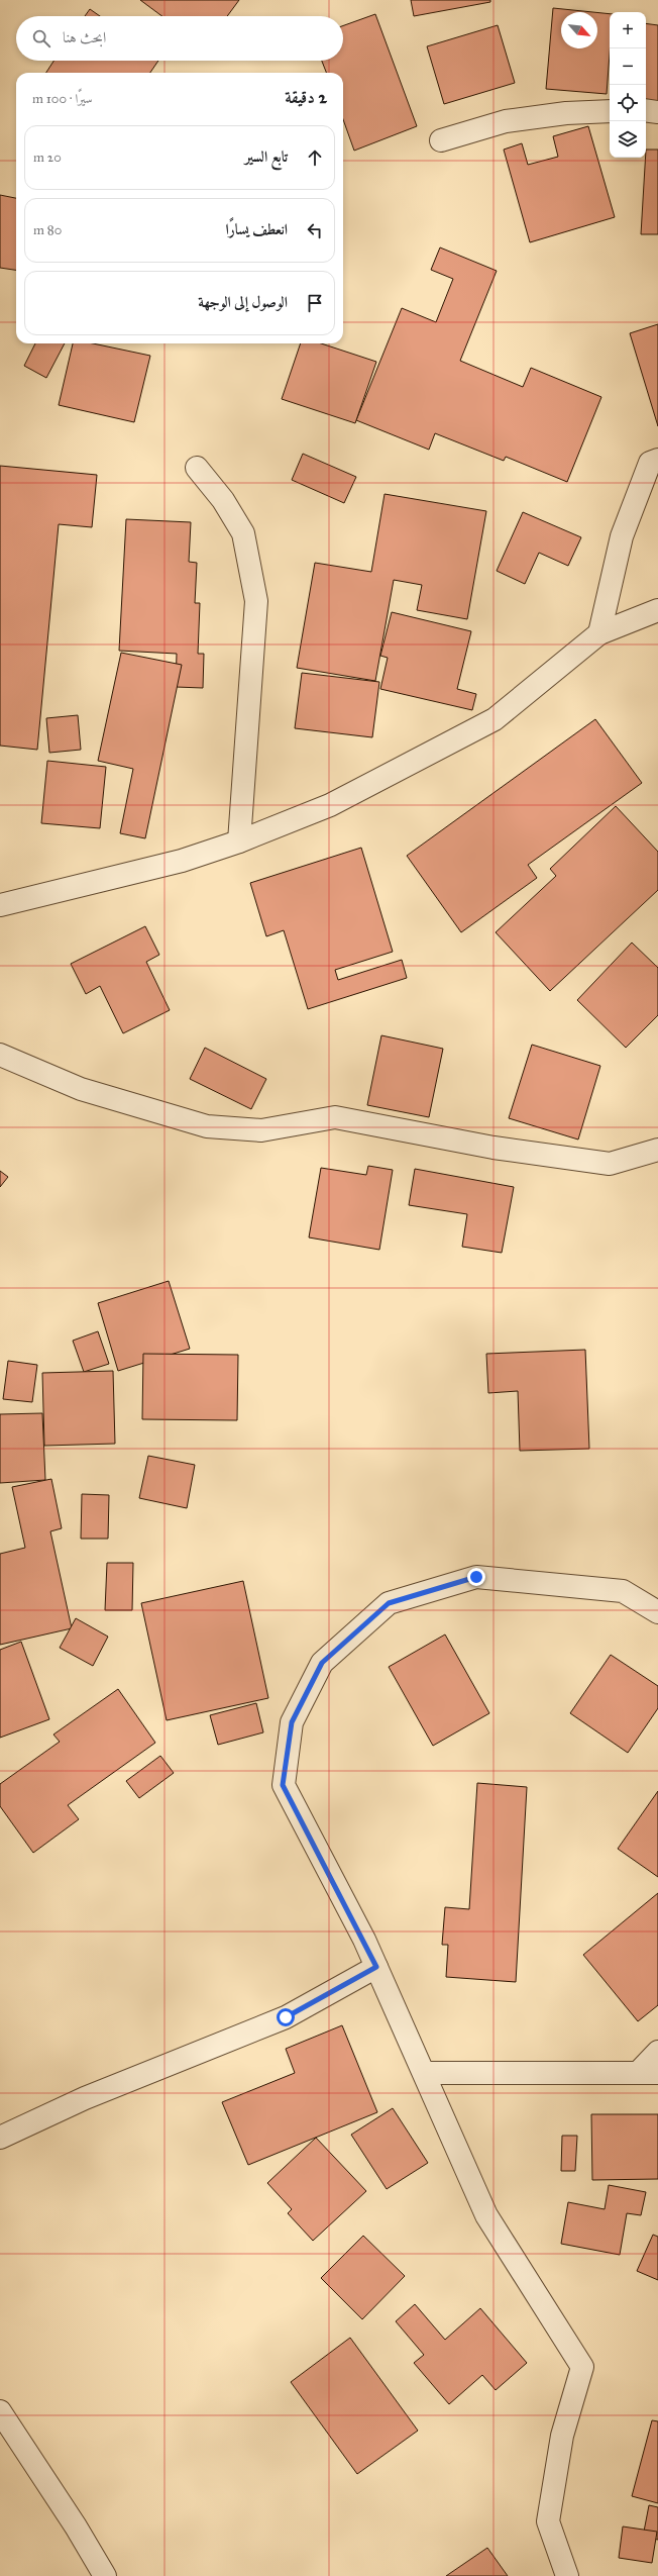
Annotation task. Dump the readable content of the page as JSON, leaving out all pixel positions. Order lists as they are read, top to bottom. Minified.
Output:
{"north":"bottom right","page":{"map_buttons":["+","−"],"search":"ابحث هنا","heading":["2 دقيقة","سيرًا · 100 m"],"list":[["تابع السير","20 m"],["انعطف يسارًا","80 m"],"الوصول إلى الوجهة"]}}
